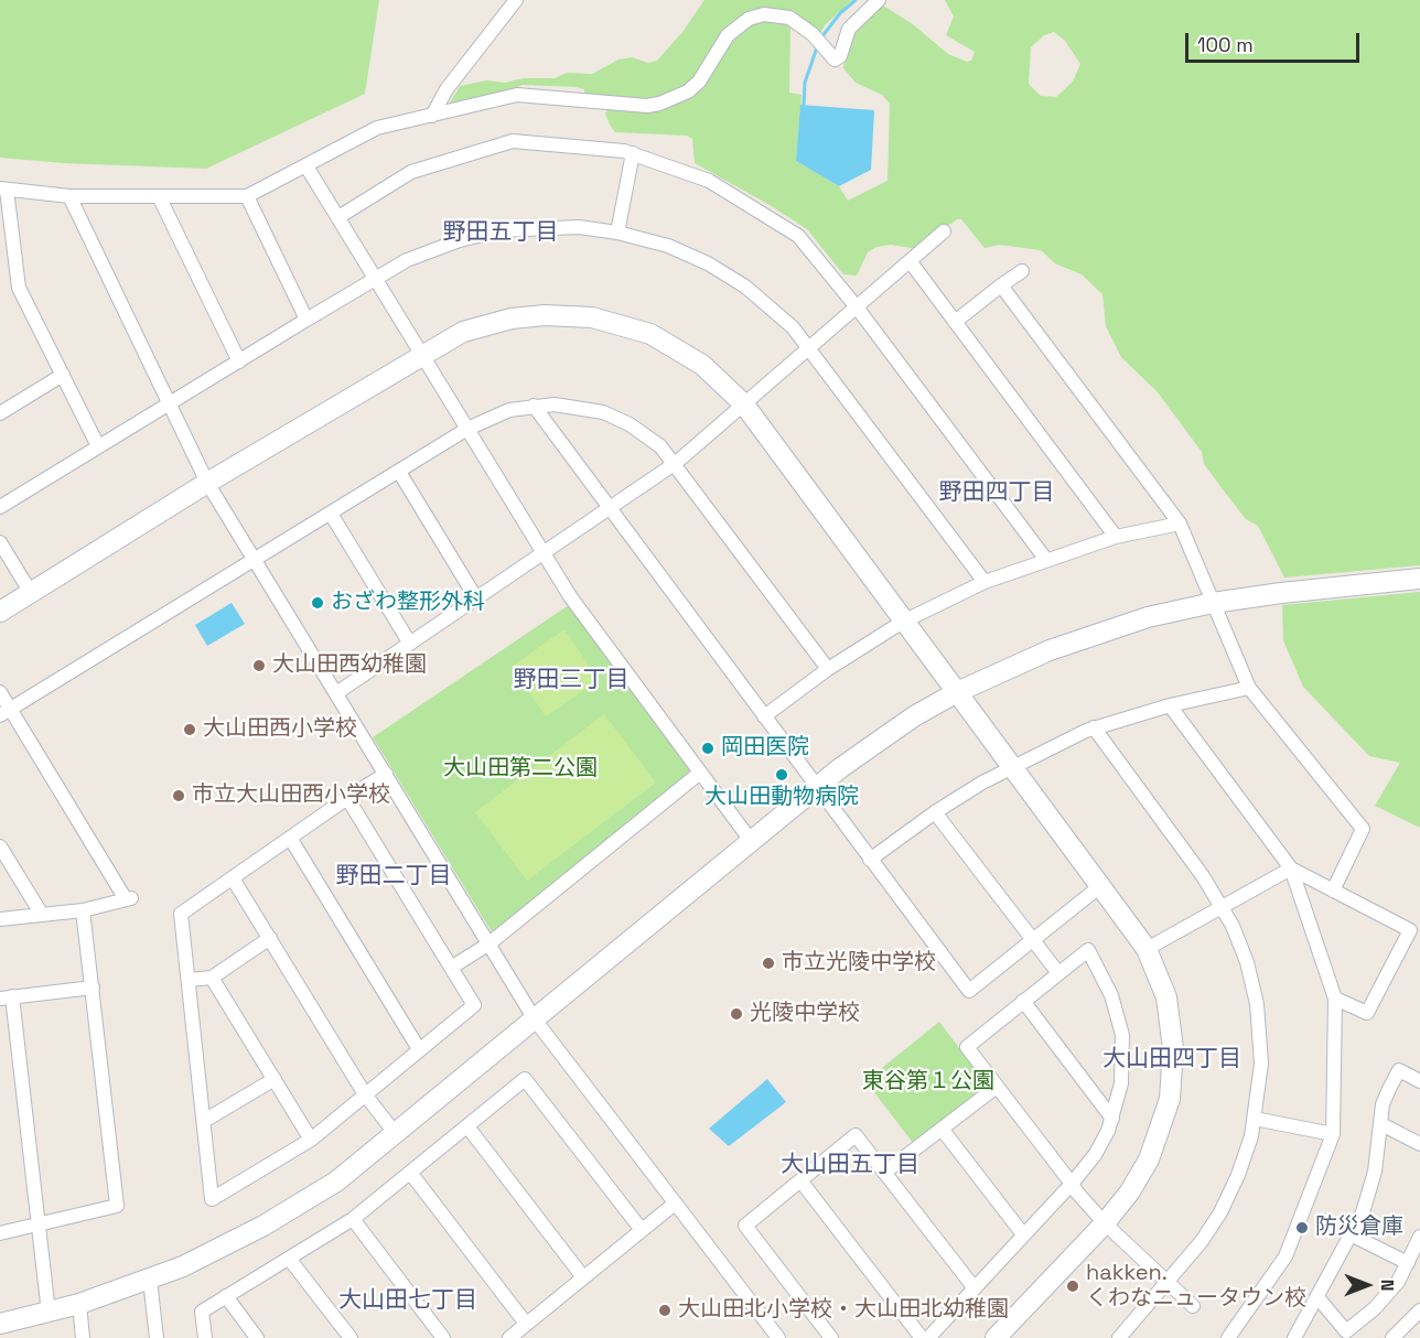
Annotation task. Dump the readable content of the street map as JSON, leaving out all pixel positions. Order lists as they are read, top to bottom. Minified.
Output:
{"districts":["野田五丁目","野田四丁目","野田三丁目","野田二丁目","大山田四丁目","大山田五丁目","大山田七丁目"],"parks":["大山田第二公園","東谷第１公園"],"places":["おざわ整形外科","大山田西幼稚園","大山田西小学校","岡田医院","大山田動物病院","市立大山田西小学校","市立光陵中学校","光陵中学校","防災倉庫","hakken. くわなニュータウン校","大山田北小学校・大山田北幼稚園"],"scale_bar":"100 m","north":"right"}
